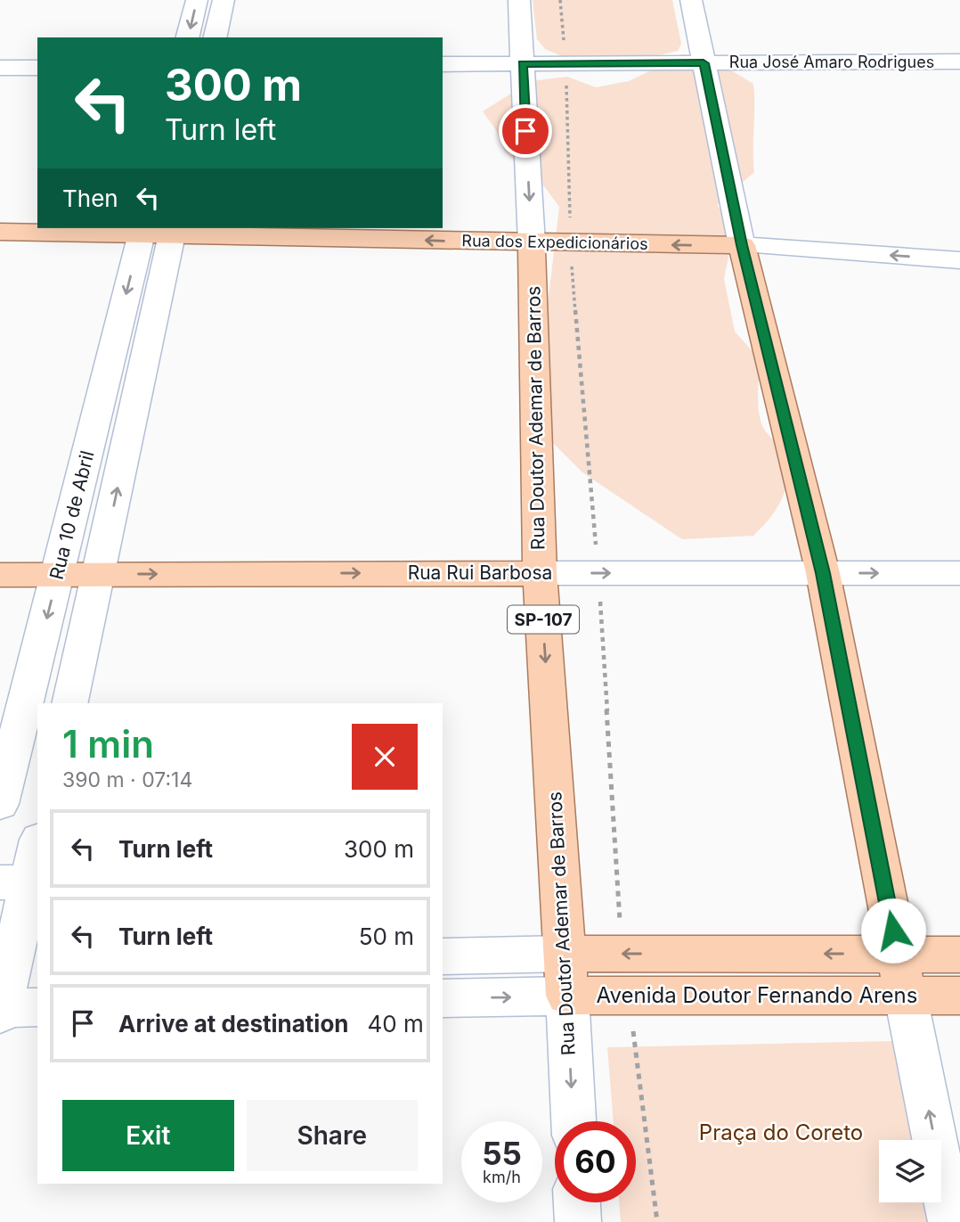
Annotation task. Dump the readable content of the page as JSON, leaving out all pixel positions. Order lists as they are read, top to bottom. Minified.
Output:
{"streets":{"main road":["Rua dos Expedicionários","Rua Doutor Ademar de Barros","Rua Rui Barbosa","SP-107","Avenida Doutor Fernando Arens"],"street":["Rua José Amaro Rodrigues","Rua 10 de Abril"]},"crossings":[["Rua José Amaro Rodrigues","Rua Doutor Ademar de Barros"],["Rua dos Expedicionários","Rua Doutor Ademar de Barros"],["Rua dos Expedicionários","Rua 10 de Abril"],["Rua Doutor Ademar de Barros","Rua Rui Barbosa"],["Rua Doutor Ademar de Barros","Avenida Doutor Fernando Arens"],["Rua 10 de Abril","Rua Rui Barbosa"]],"one_way":["Rua dos Expedicionários","Rua Doutor Ademar de Barros","Rua Rui Barbosa"],"parks":["Praça do Coreto"],"page":{"turn":["300 m","Turn left"],"then":"Then","heading":["1 min","390 m · 07:14"],"list":[{"name":"Turn left","value":"300 m"},{"name":"Turn left","value":"50 m"},{"name":"Arrive at destination","value":"40 m"}],"buttons":["Exit","Share"],"speed":"55 km/h","limit":"60"}}
